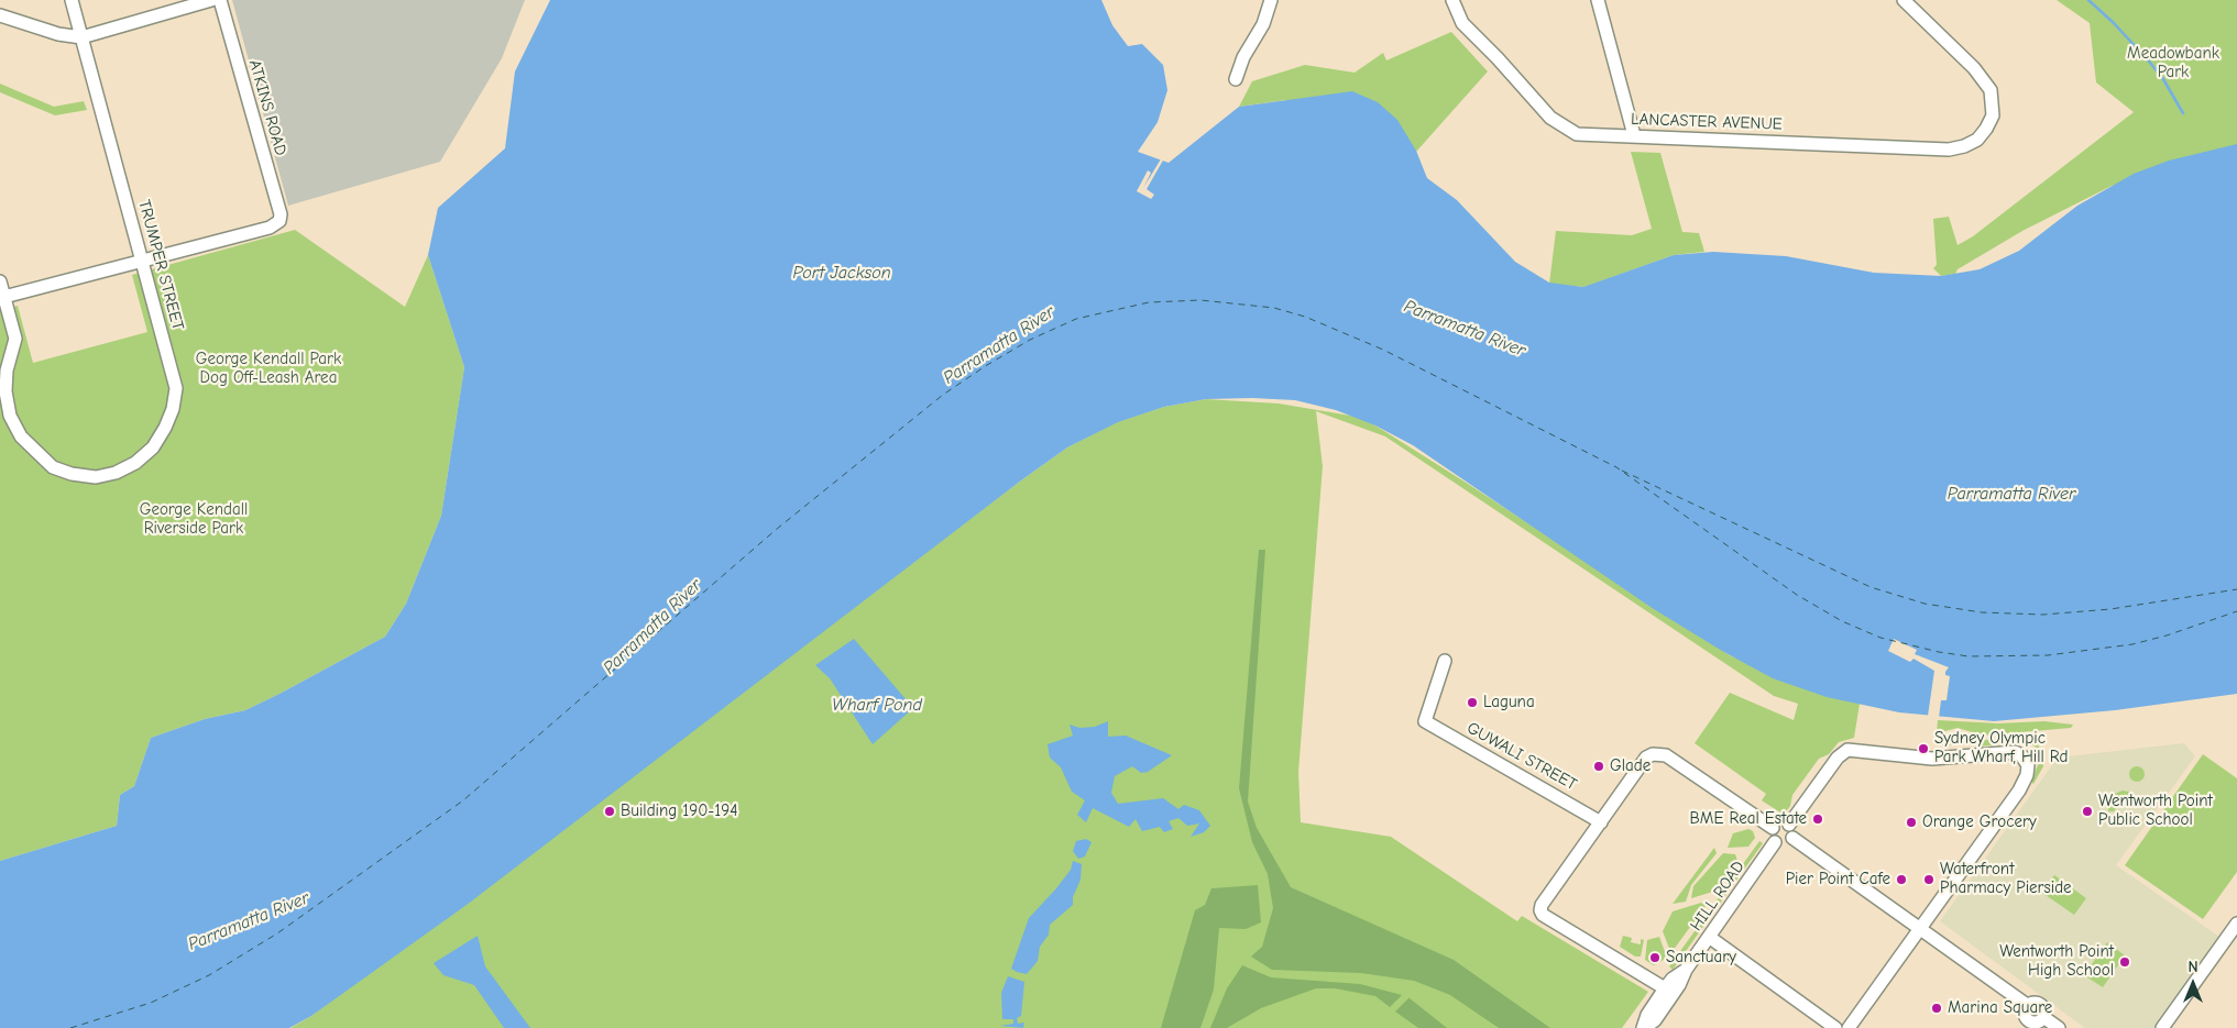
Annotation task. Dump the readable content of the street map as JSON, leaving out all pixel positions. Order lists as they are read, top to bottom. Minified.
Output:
{"streets":{"street":["ATKINS ROAD","LANCASTER AVENUE","TRUMPER STREET","GUWALI STREET","HILL ROAD"]},"crossings":[["ATKINS ROAD","TRUMPER STREET"]],"water":["Port Jackson","Parramatta River","Wharf Pond"],"parks":["Meadowbank Park","George Kendall Park Dog Off-Leash Area","George Kendall Riverside Park"],"places":["Laguna","Sydney Olympic Park Wharf, Hill Rd","Glade","Building 190-194","Wentworth Point Public School","BME Real Estate","Orange Grocery","Pier Point Cafe","Waterfront Pharmacy Pierside","Sanctuary","Wentworth Point High School","Marina Square"],"north":"top"}
